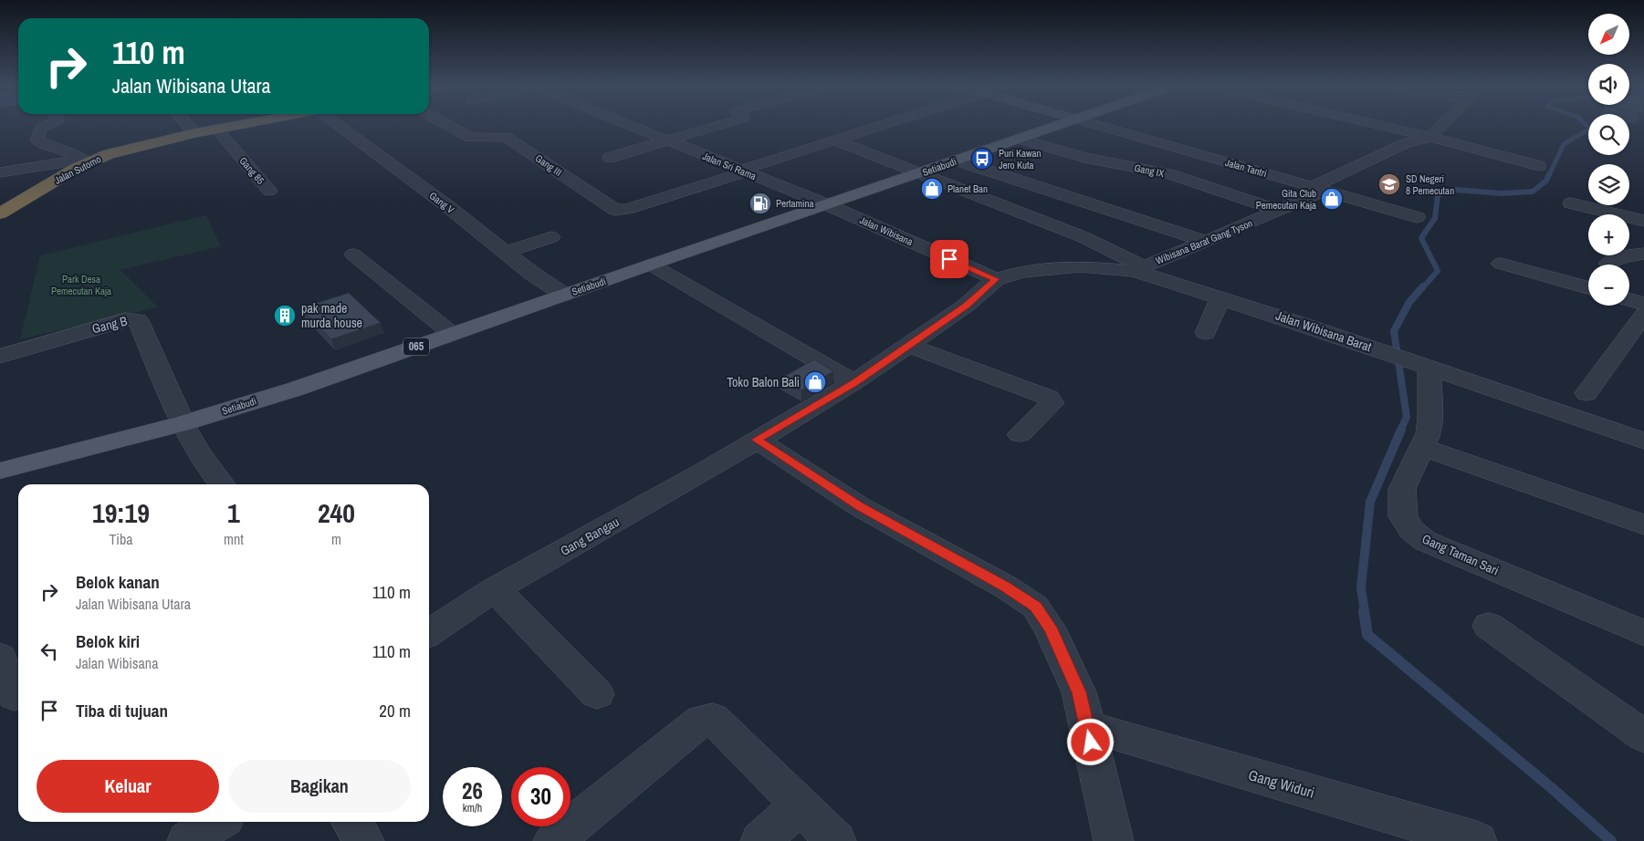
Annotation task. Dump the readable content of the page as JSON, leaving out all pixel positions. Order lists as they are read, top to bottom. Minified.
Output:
{"streets":{"highway":["Jalan Sutomo"],"main road":["Setiabudi","065"],"street":["Gang III","Jalan Sri Rama","Jalan Tantri","Gang 85","Gang IX","Gang V","Jalan Wibisana","Wibisana Barat Gang Tyson","Gang B","Jalan Wibisana Barat","Gang Bangau","Gang Taman Sari","Gang Widuri"]},"crossings":[["Gang III","Jalan Sri Rama"],["Jalan Sri Rama","Setiabudi"],["Jalan Sri Rama","Jalan Wibisana"],["Setiabudi","Gang IX"],["Setiabudi","Gang V"],["Setiabudi","Jalan Wibisana"],["Setiabudi","Gang B"],["Jalan Tantri","Wibisana Barat Gang Tyson"],["Jalan Sutomo","Gang 85"],["Gang IX","Wibisana Barat Gang Tyson"],["Jalan Wibisana","Jalan Wibisana Barat"],["Jalan Wibisana","Gang Bangau"],["Wibisana Barat Gang Tyson","Jalan Wibisana Barat"],["Jalan Wibisana Barat","Gang Bangau"],["Jalan Wibisana Barat","Gang Taman Sari"]],"parks":["Park Desa Pemecutan Kaja"],"places":{"bus stop":["Puri Kawan Jero Kuta"],"school or university":["SD Negeri 8 Pemecutan"],"shop":["Planet Ban","Gita Club Pemecutan Kaja","Toko Balon Bali"],"fuel station":["Pertamina"],"building":["pak made murda house"]},"north":"bottom left","page":{"map_buttons":["+","−"],"turn":["110 m","Jalan Wibisana Utara"],"eta":["19:19","Tiba","1","mnt","240","m"],"list":[{"name":"Belok kanan","note":"Jalan Wibisana Utara","value":"110 m"},{"name":"Belok kiri","note":"Jalan Wibisana","value":"110 m"},{"name":"Tiba di tujuan","value":"20 m"}],"buttons":["Keluar","Bagikan"],"speed":"26 km/h","limit":"30"}}
